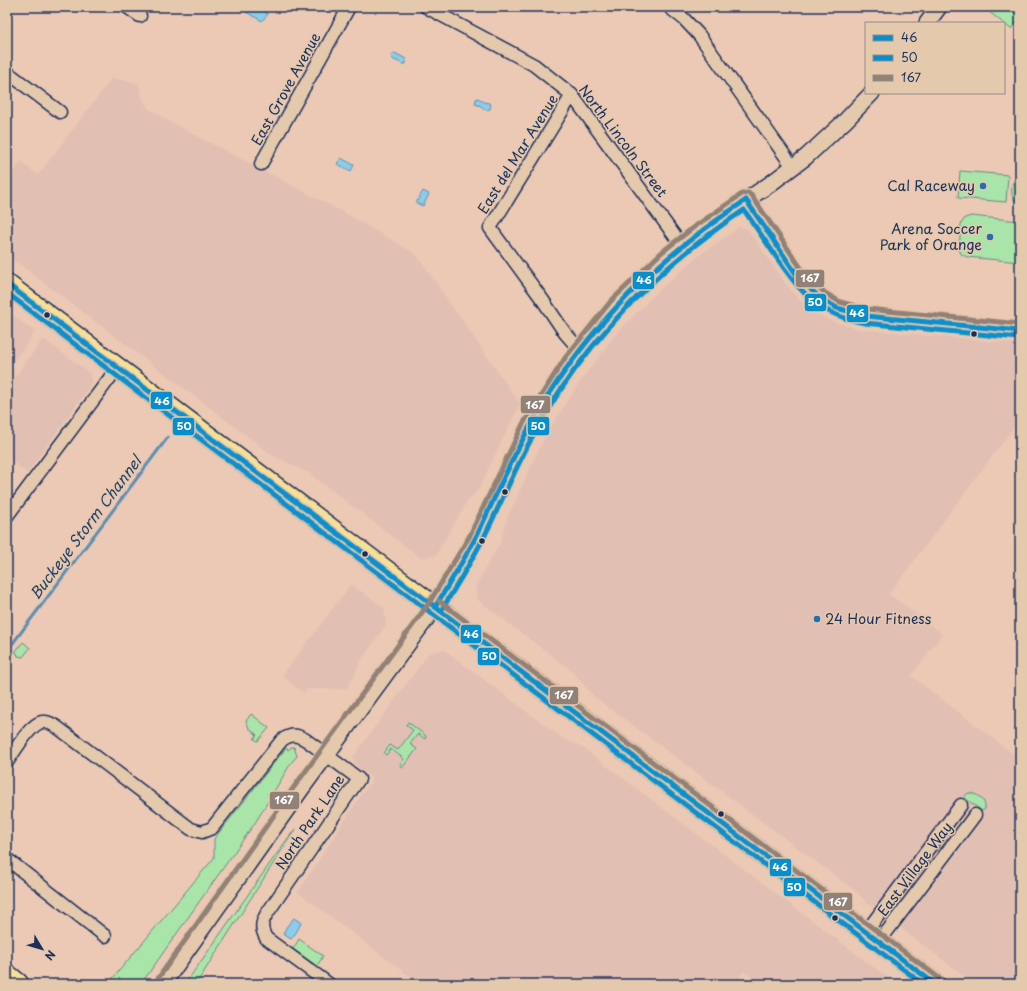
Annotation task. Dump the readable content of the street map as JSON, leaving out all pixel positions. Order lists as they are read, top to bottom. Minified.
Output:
{"streets":{"street":["East Grove Avenue","North Lincoln Street","East del Mar Avenue","North Park Lane","East Village Way"]},"crossings":[["North Lincoln Street","East del Mar Avenue"]],"water":["Buckeye Storm Channel"],"places":["Cal Raceway","Arena Soccer Park of Orange","24 Hour Fitness"],"lines":["transit line 167","transit line 46","transit line 50"],"legend":["46","50","167"],"north":"bottom right"}
